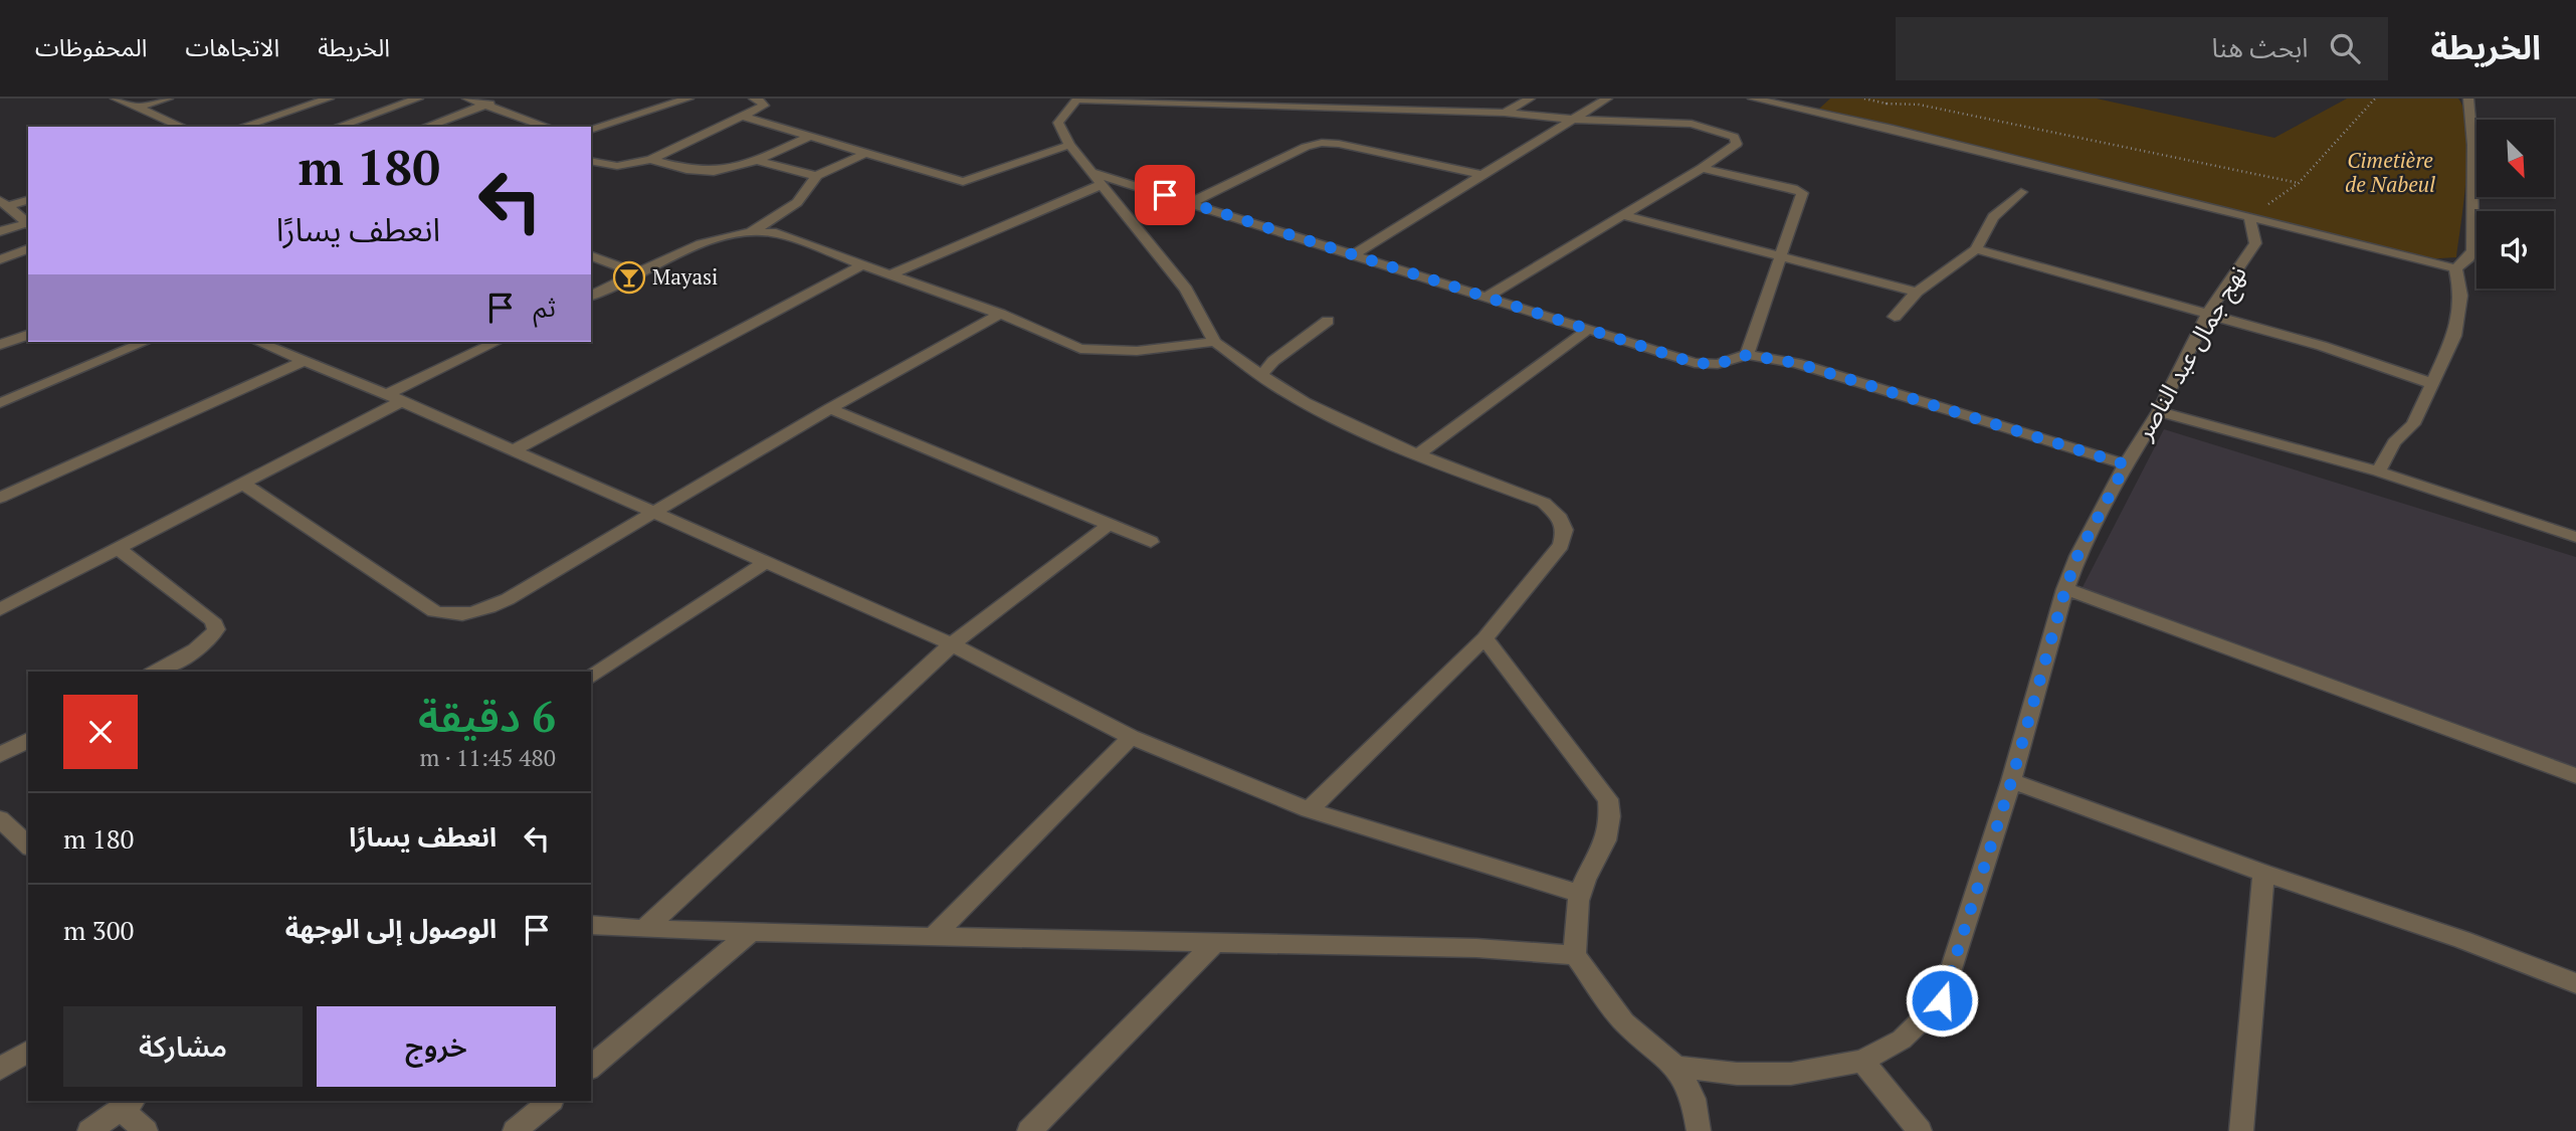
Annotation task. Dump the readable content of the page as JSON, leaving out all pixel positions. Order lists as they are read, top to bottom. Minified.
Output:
{"streets":{"street":["نهج جمال عبد الناصر"]},"parks":["Cimetière de Nabeul"],"places":{"bar":["Mayasi"]},"north":"bottom right","page":{"header":"الخريطة","search":"ابحث هنا","nav":["الخريطة","الاتجاهات","المحفوظات"],"turn":["180 m","انعطف يسارًا"],"then":"ثم","heading":["6 دقيقة","480 m · 11:45"],"list":[{"name":"انعطف يسارًا","value":"180 m"},{"name":"الوصول إلى الوجهة","value":"300 m"}],"buttons":["خروج","مشاركة"]}}
